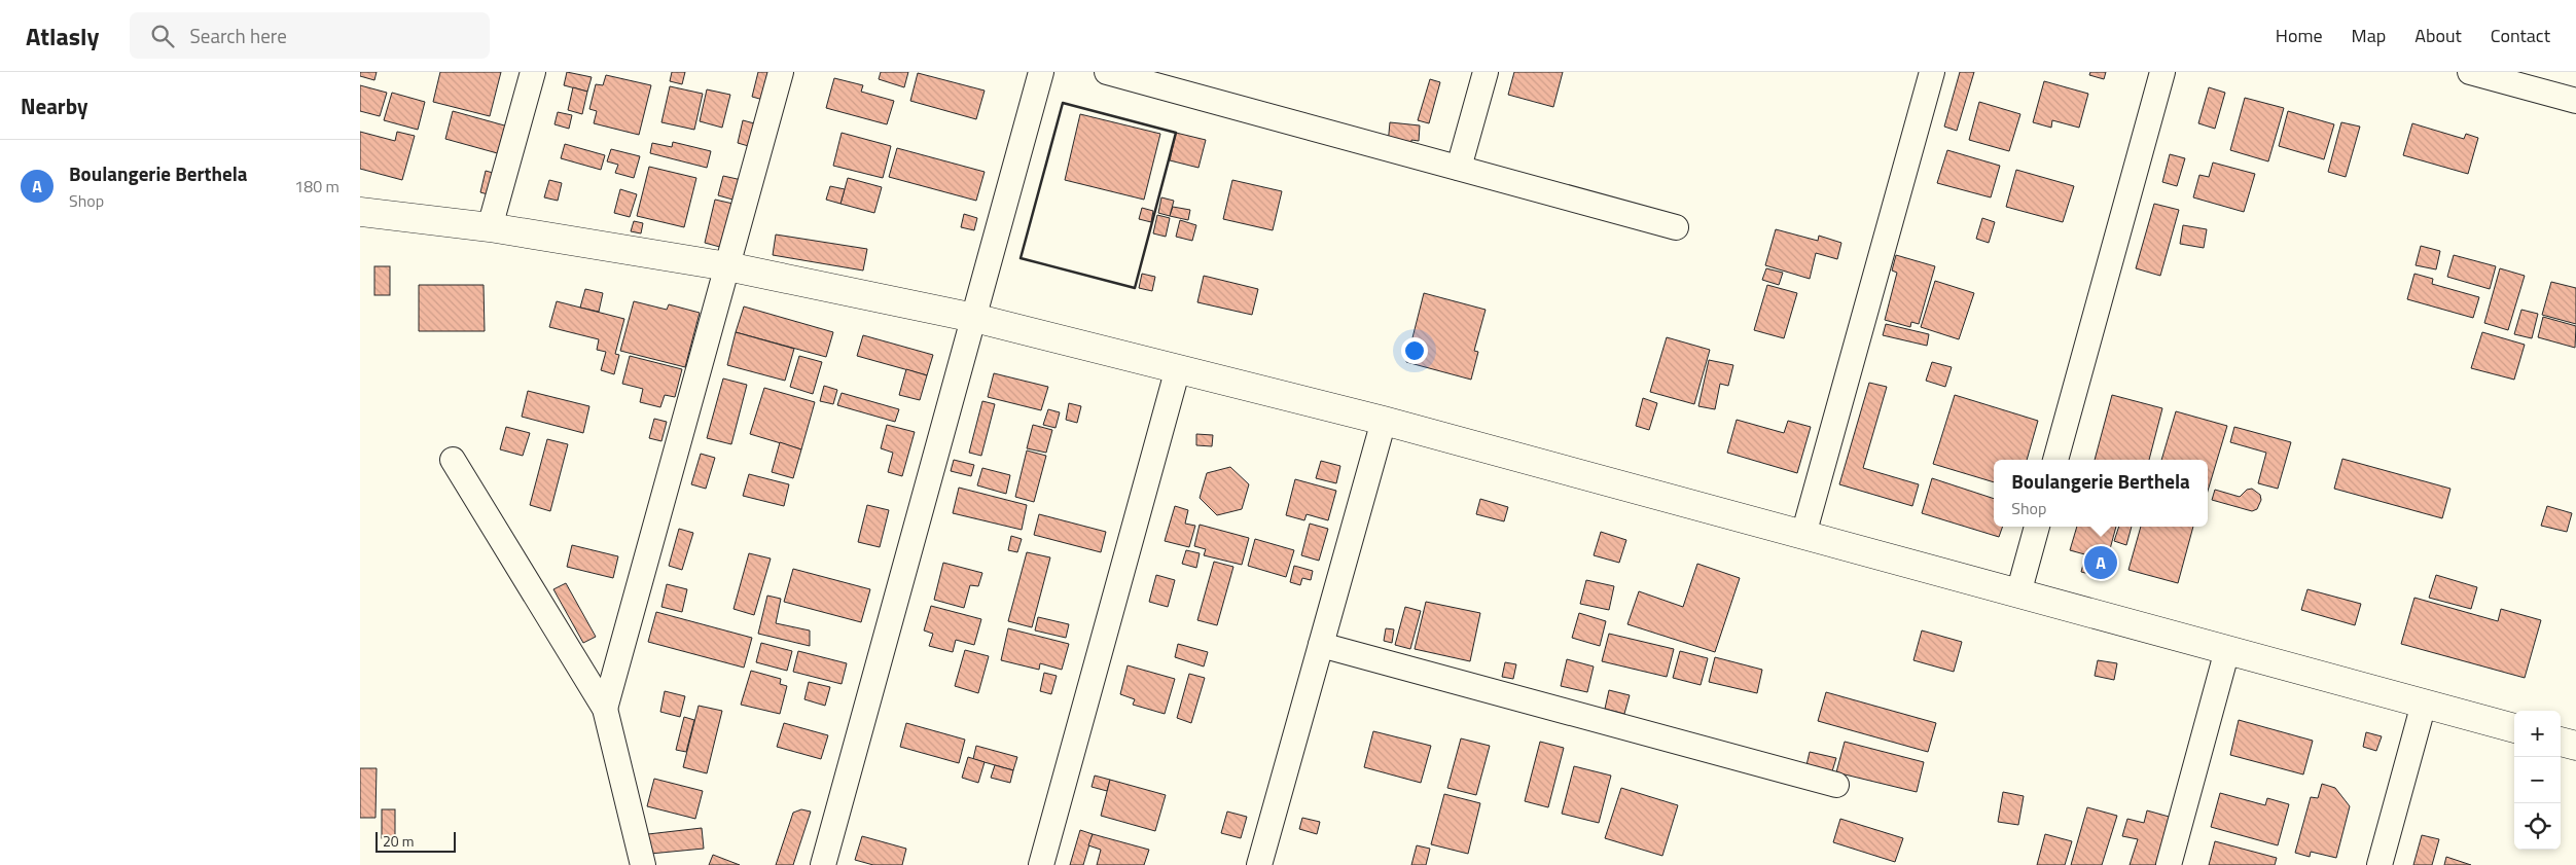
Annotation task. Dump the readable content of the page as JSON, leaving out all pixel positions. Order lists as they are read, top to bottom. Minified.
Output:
{"scale_bar":"20 m","page":{"header":"Atlasly","search":"Search here","nav":["Home","Map","About","Contact"],"heading":"Nearby","list":[{"mark":"A","name":"Boulangerie Berthela","note":"Shop","value":"180 m"}],"popup":["Boulangerie Berthela","Shop"],"pins":"A","map_buttons":["+","−"],"scale":"20 m"}}
